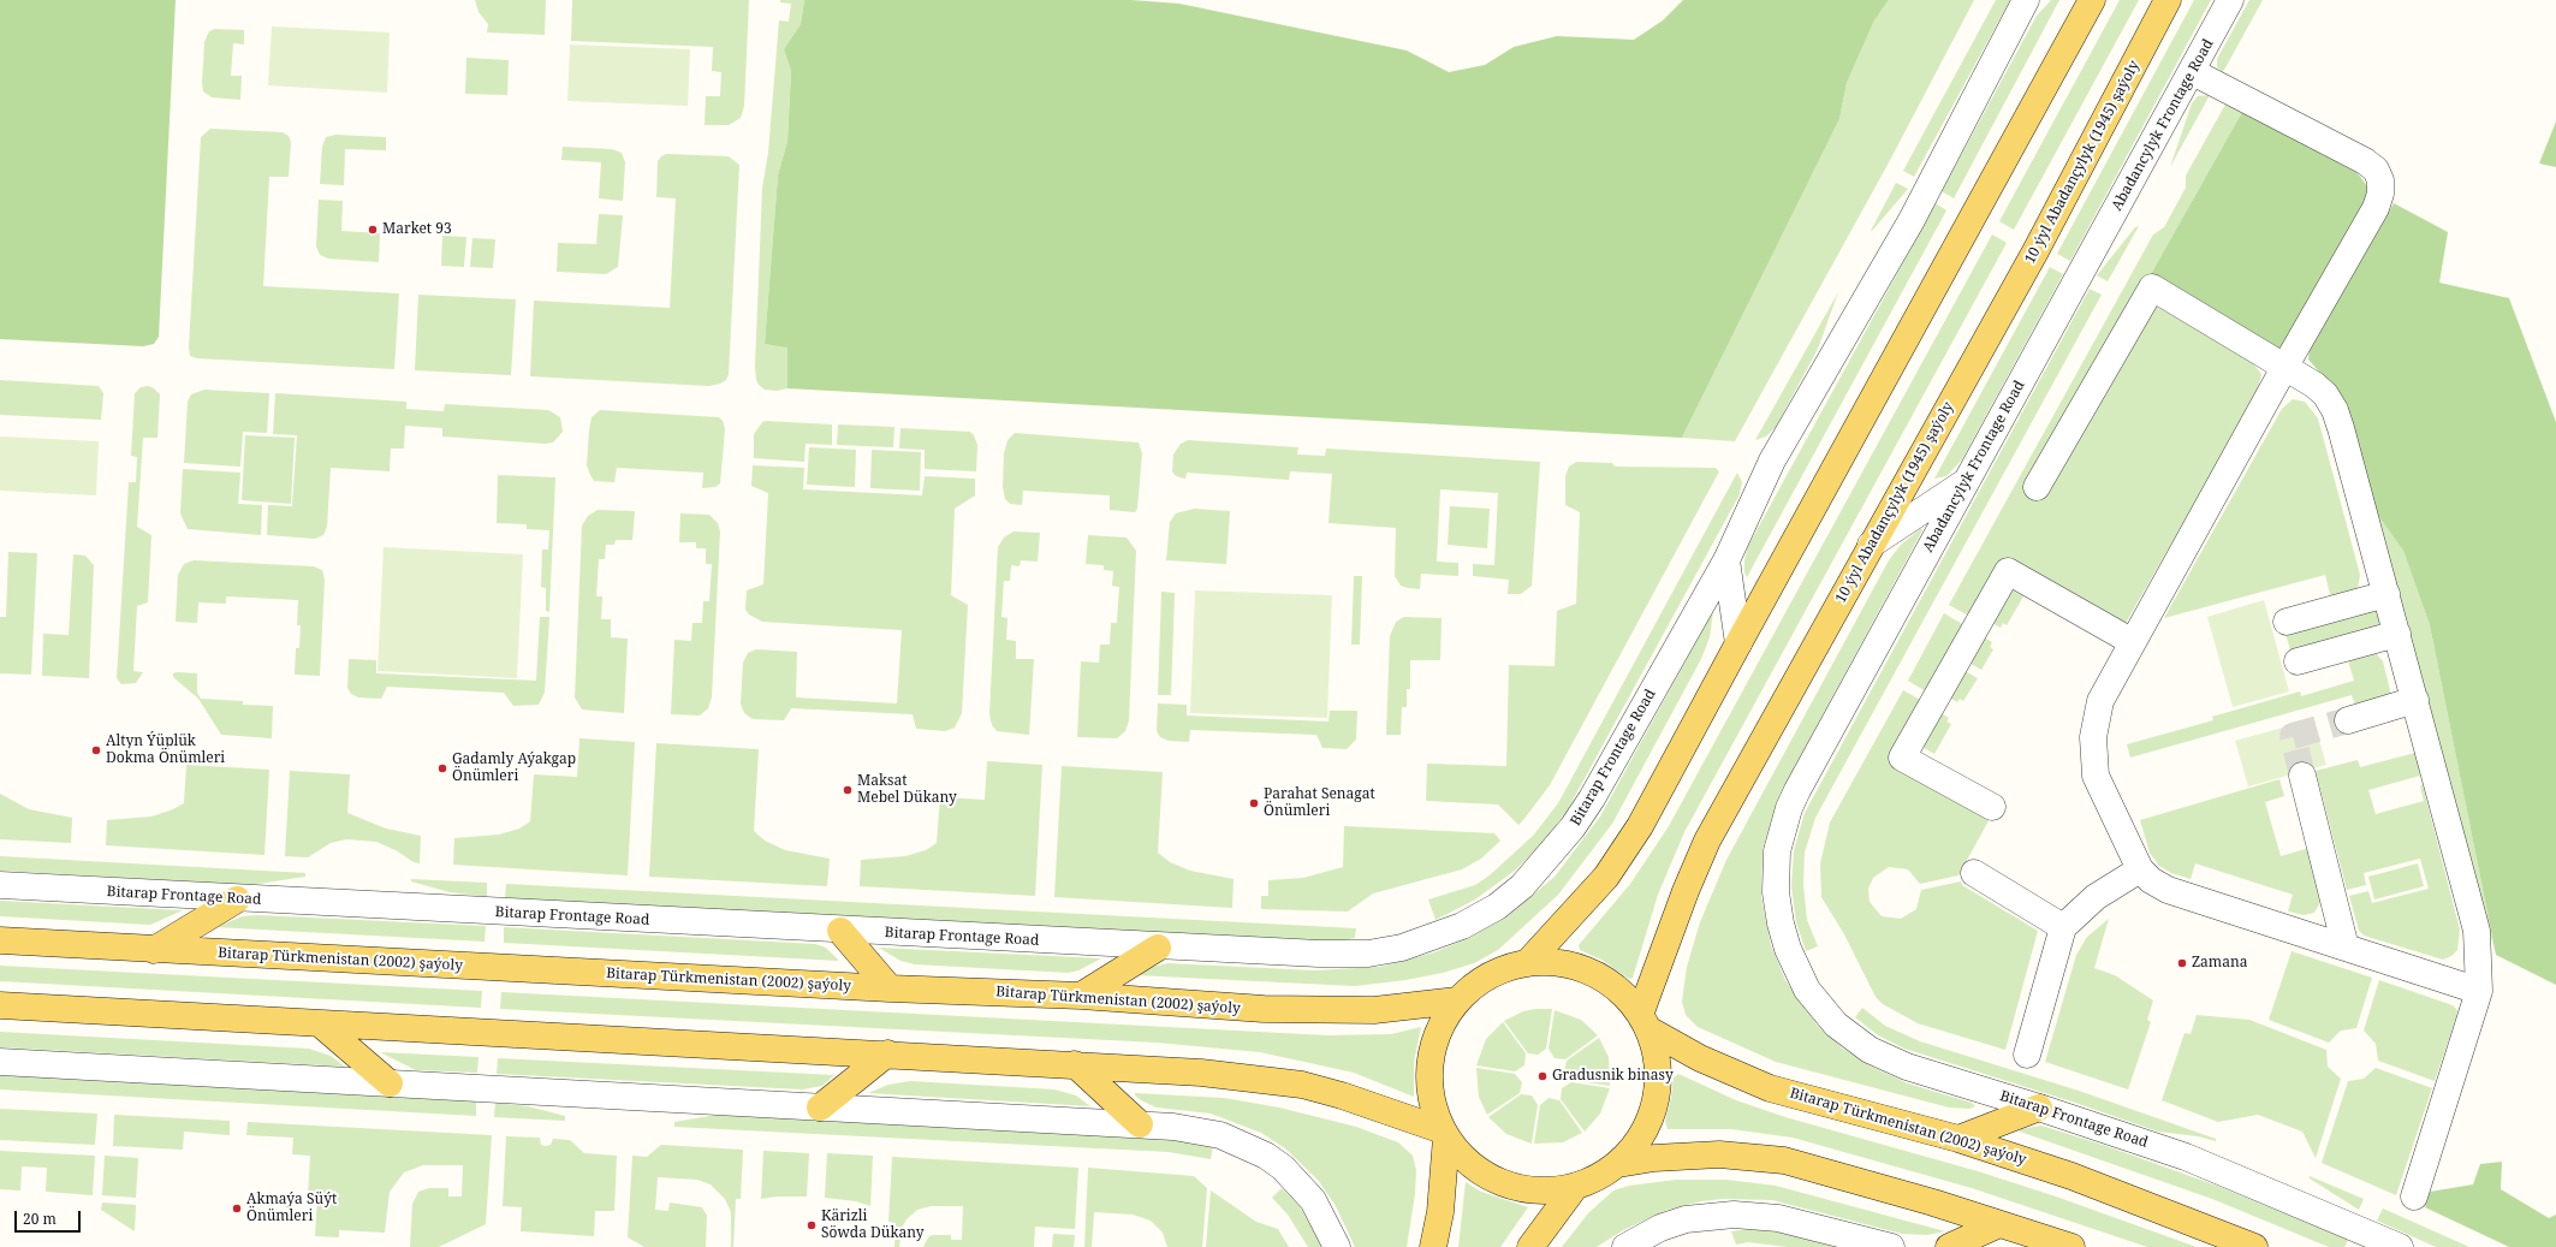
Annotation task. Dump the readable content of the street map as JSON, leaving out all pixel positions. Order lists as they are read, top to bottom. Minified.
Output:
{"streets":{"main road":["10 ýyl Abadançylyk (1945) şaýoly","Bitarap Türkmenistan (2002) şaýoly"],"street":["Abadancylyk Frontage Road","Bitarap Frontage Road"]},"crossings":[["Abadancylyk Frontage Road","Bitarap Frontage Road"],["10 ýyl Abadançylyk (1945) şaýoly","Bitarap Türkmenistan (2002) şaýoly"]],"places":["Market 93","Altyn Ýüplük Dokma Önümleri","Gadamly Aýakgap Önümleri","Maksat Mebel Dükany","Parahat Senagat Önümleri","Zamana","Gradusnik binasy","Akmaýa Süýt Önümleri","Kärizli Söwda Dükany"],"scale_bar":"20 m"}
